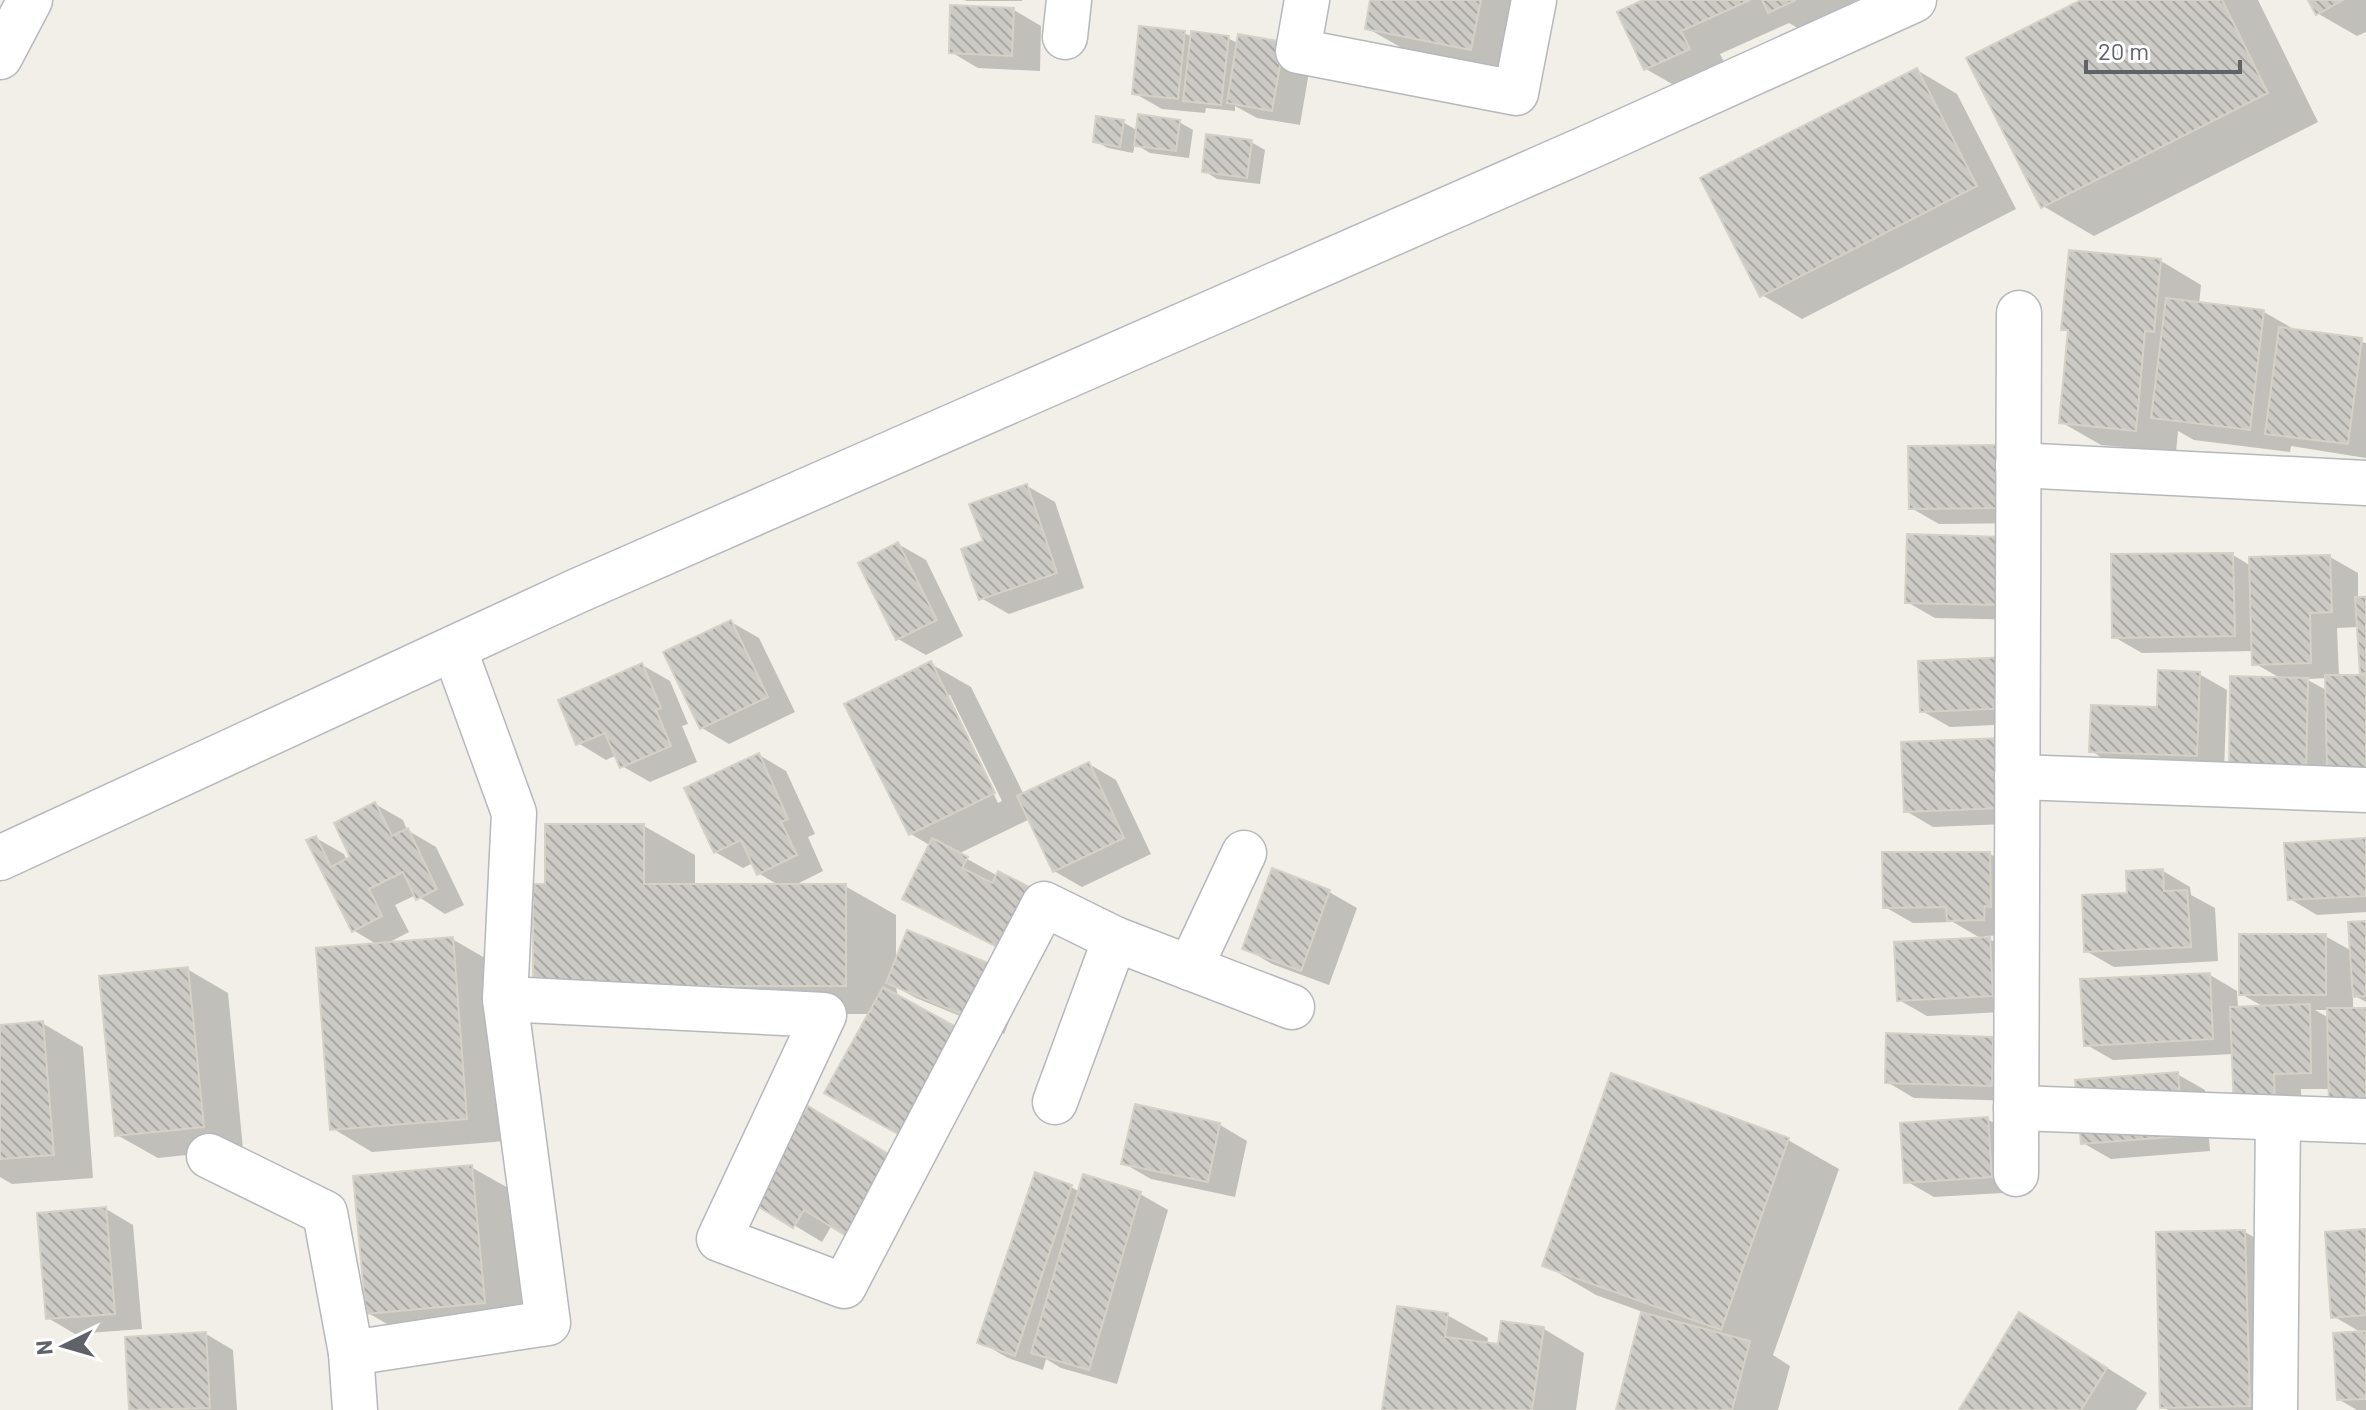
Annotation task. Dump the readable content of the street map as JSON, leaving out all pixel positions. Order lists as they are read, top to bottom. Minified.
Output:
{"scale_bar":"20 m","north":"left"}
